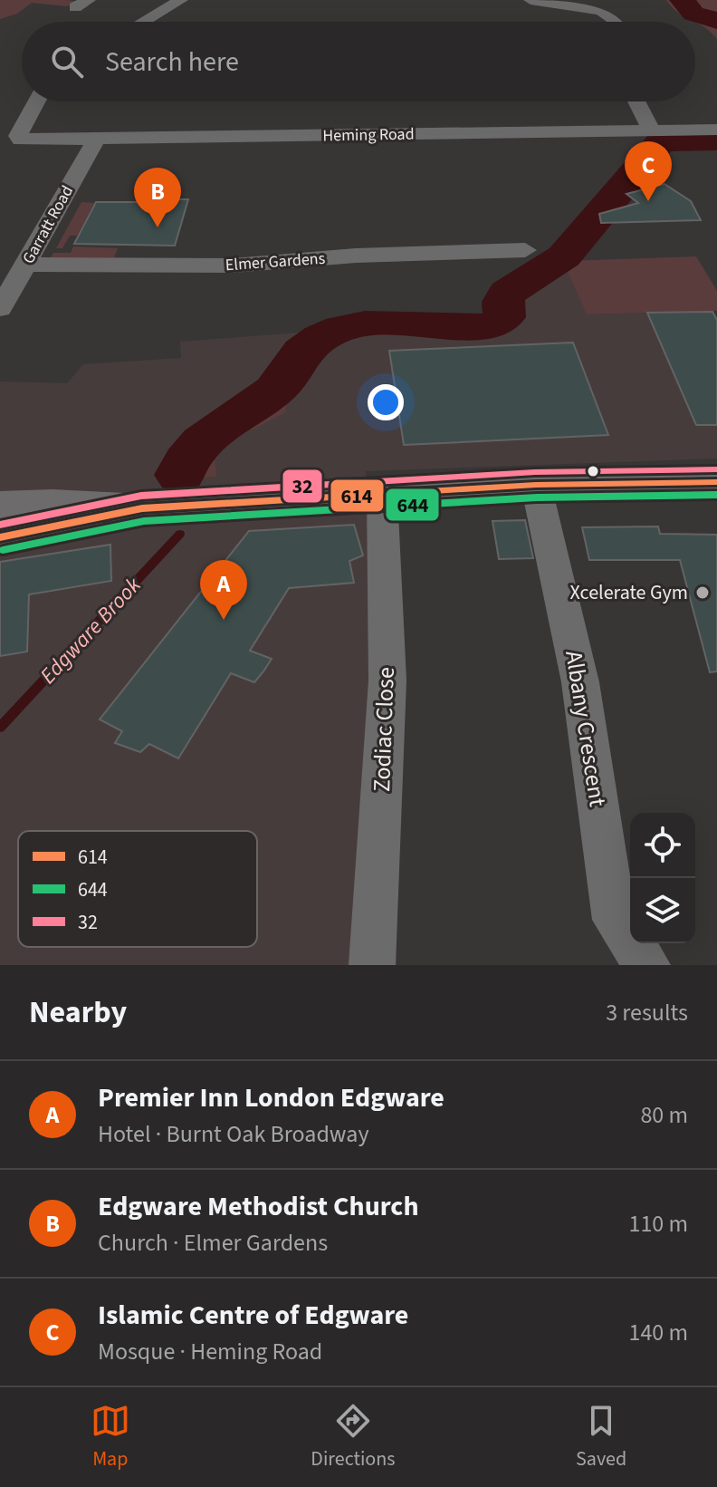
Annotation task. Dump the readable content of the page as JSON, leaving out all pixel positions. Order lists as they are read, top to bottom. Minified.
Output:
{"streets":{"street":["Heming Road","Garratt Road","Elmer Gardens","Albany Crescent","Zodiac Close"]},"crossings":[["Heming Road","Garratt Road"],["Garratt Road","Elmer Gardens"]],"water":["Edgware Brook"],"places":["Xcelerate Gym"],"lines":["transit line 32","transit line 614","transit line 644"],"legend":["614","644","32"],"page":{"search":"Search here","pins":["C","B","A"],"heading":["Nearby","3 results"],"list":[{"mark":"A","name":"Premier Inn London Edgware","note":"Hotel · Burnt Oak Broadway","value":"80 m"},{"mark":"B","name":"Edgware Methodist Church","note":"Church · Elmer Gardens","value":"110 m"},{"mark":"C","name":"Islamic Centre of Edgware","note":"Mosque · Heming Road","value":"140 m"}],"nav":["Map","Directions","Saved"]}}
